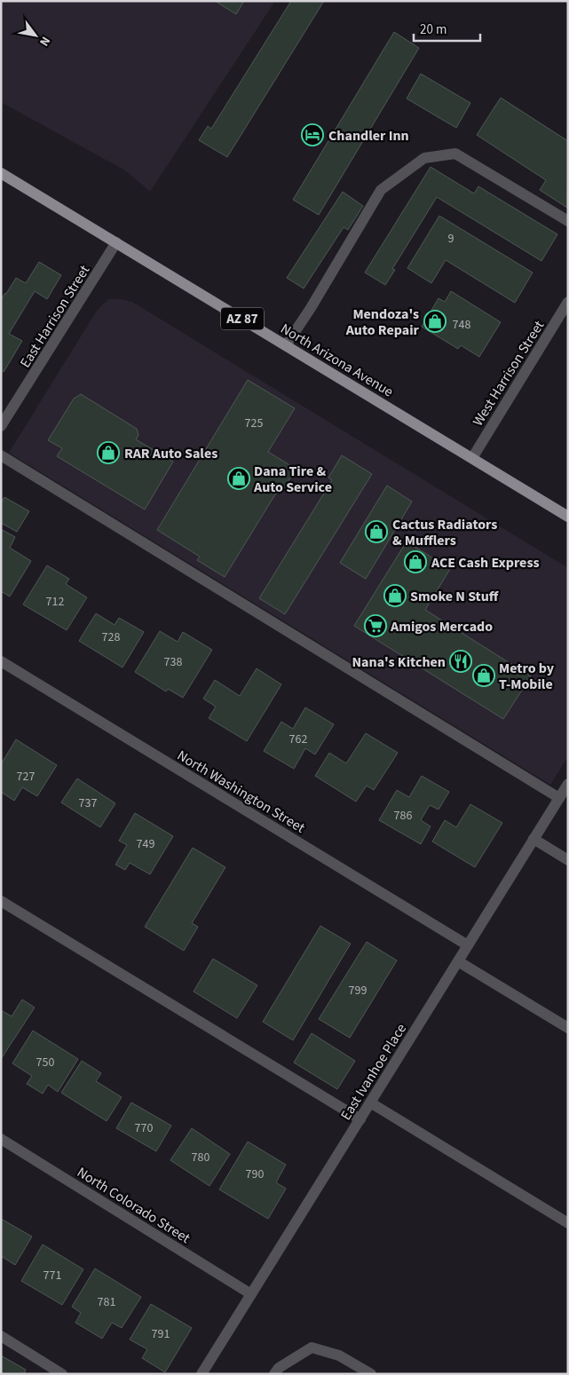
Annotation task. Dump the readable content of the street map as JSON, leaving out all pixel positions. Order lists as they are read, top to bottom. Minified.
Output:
{"streets":{"main road":["AZ 87","North Arizona Avenue"],"street":["East Harrison Street","West Harrison Street","North Washington Street","East Ivanhoe Place","North Colorado Street"]},"crossings":[["East Harrison Street","North Arizona Avenue"],["North Arizona Avenue","West Harrison Street"],["North Washington Street","East Ivanhoe Place"],["East Ivanhoe Place","North Colorado Street"]],"places":{"hotel":["Chandler Inn"],"shop":["Mendoza's Auto Repair","RAR Auto Sales","Dana Tire & Auto Service","Cactus Radiators & Mufflers","ACE Cash Express","Smoke N Stuff","Metro by T-Mobile"],"supermarket":["Amigos Mercado"],"restaurant":["Nana's Kitchen"]},"house_numbers":["9","748","725","712","728","738","762","727","737","786","749","799","750","770","780","790","771","781","791"],"scale_bar":"20 m","north":"bottom right"}
